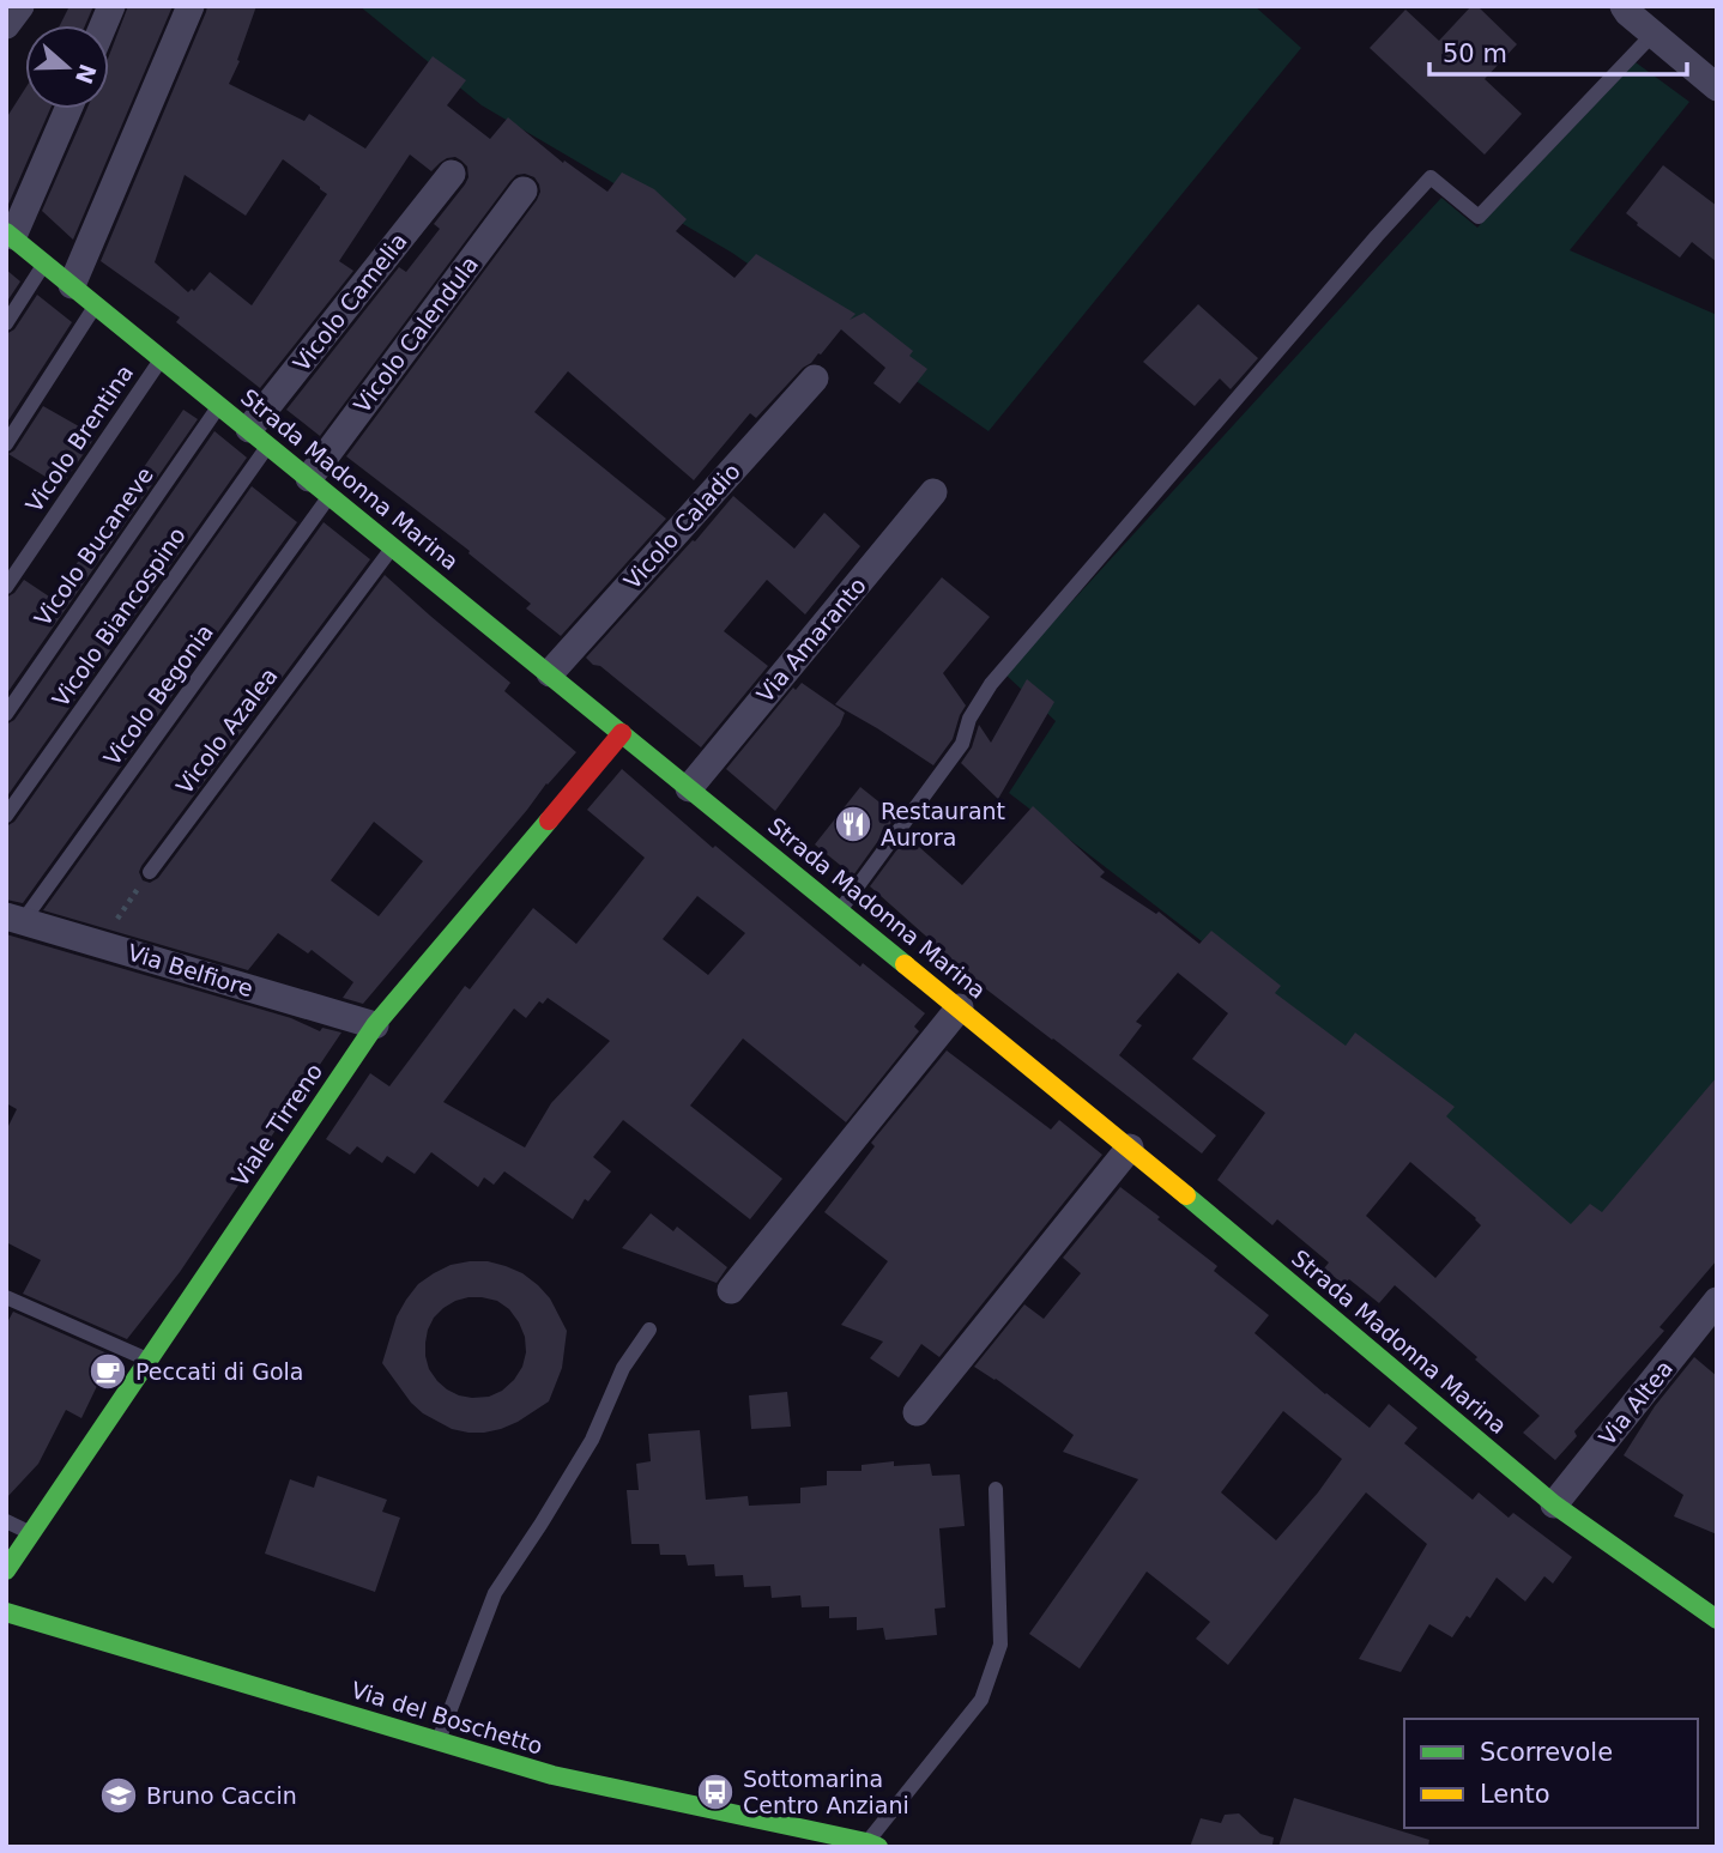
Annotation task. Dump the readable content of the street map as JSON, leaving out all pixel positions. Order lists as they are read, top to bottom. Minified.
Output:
{"streets":{"street":["Vicolo Camelia","Vicolo Calendula","Strada Madonna Marina","Vicolo Caladio","Via Amaranto","Via Belfiore","Viale Tirreno","Via Altea","Via del Boschetto"],"lane":["Vicolo Brentina","Vicolo Bucaneve","Vicolo Biancospino","Vicolo Begonia","Vicolo Azalea"]},"crossings":[["Vicolo Camelia","Strada Madonna Marina"],["Vicolo Camelia","Vicolo Biancospino"],["Vicolo Calendula","Strada Madonna Marina"],["Vicolo Calendula","Vicolo Begonia"],["Vicolo Brentina","Strada Madonna Marina"],["Strada Madonna Marina","Vicolo Caladio"],["Strada Madonna Marina","Vicolo Bucaneve"],["Strada Madonna Marina","Vicolo Biancospino"],["Strada Madonna Marina","Via Amaranto"],["Strada Madonna Marina","Vicolo Begonia"],["Strada Madonna Marina","Vicolo Azalea"],["Strada Madonna Marina","Viale Tirreno"],["Strada Madonna Marina","Via Altea"],["Vicolo Begonia","Via Belfiore"],["Via Belfiore","Viale Tirreno"]],"places":{"restaurant":["Restaurant Aurora"],"cafe":["Peccati di Gola"],"bus stop":["Sottomarina Centro Anziani"],"school or university":["Bruno Caccin"]},"legend":["Scorrevole","Lento"],"scale_bar":"50 m","north":"right"}
